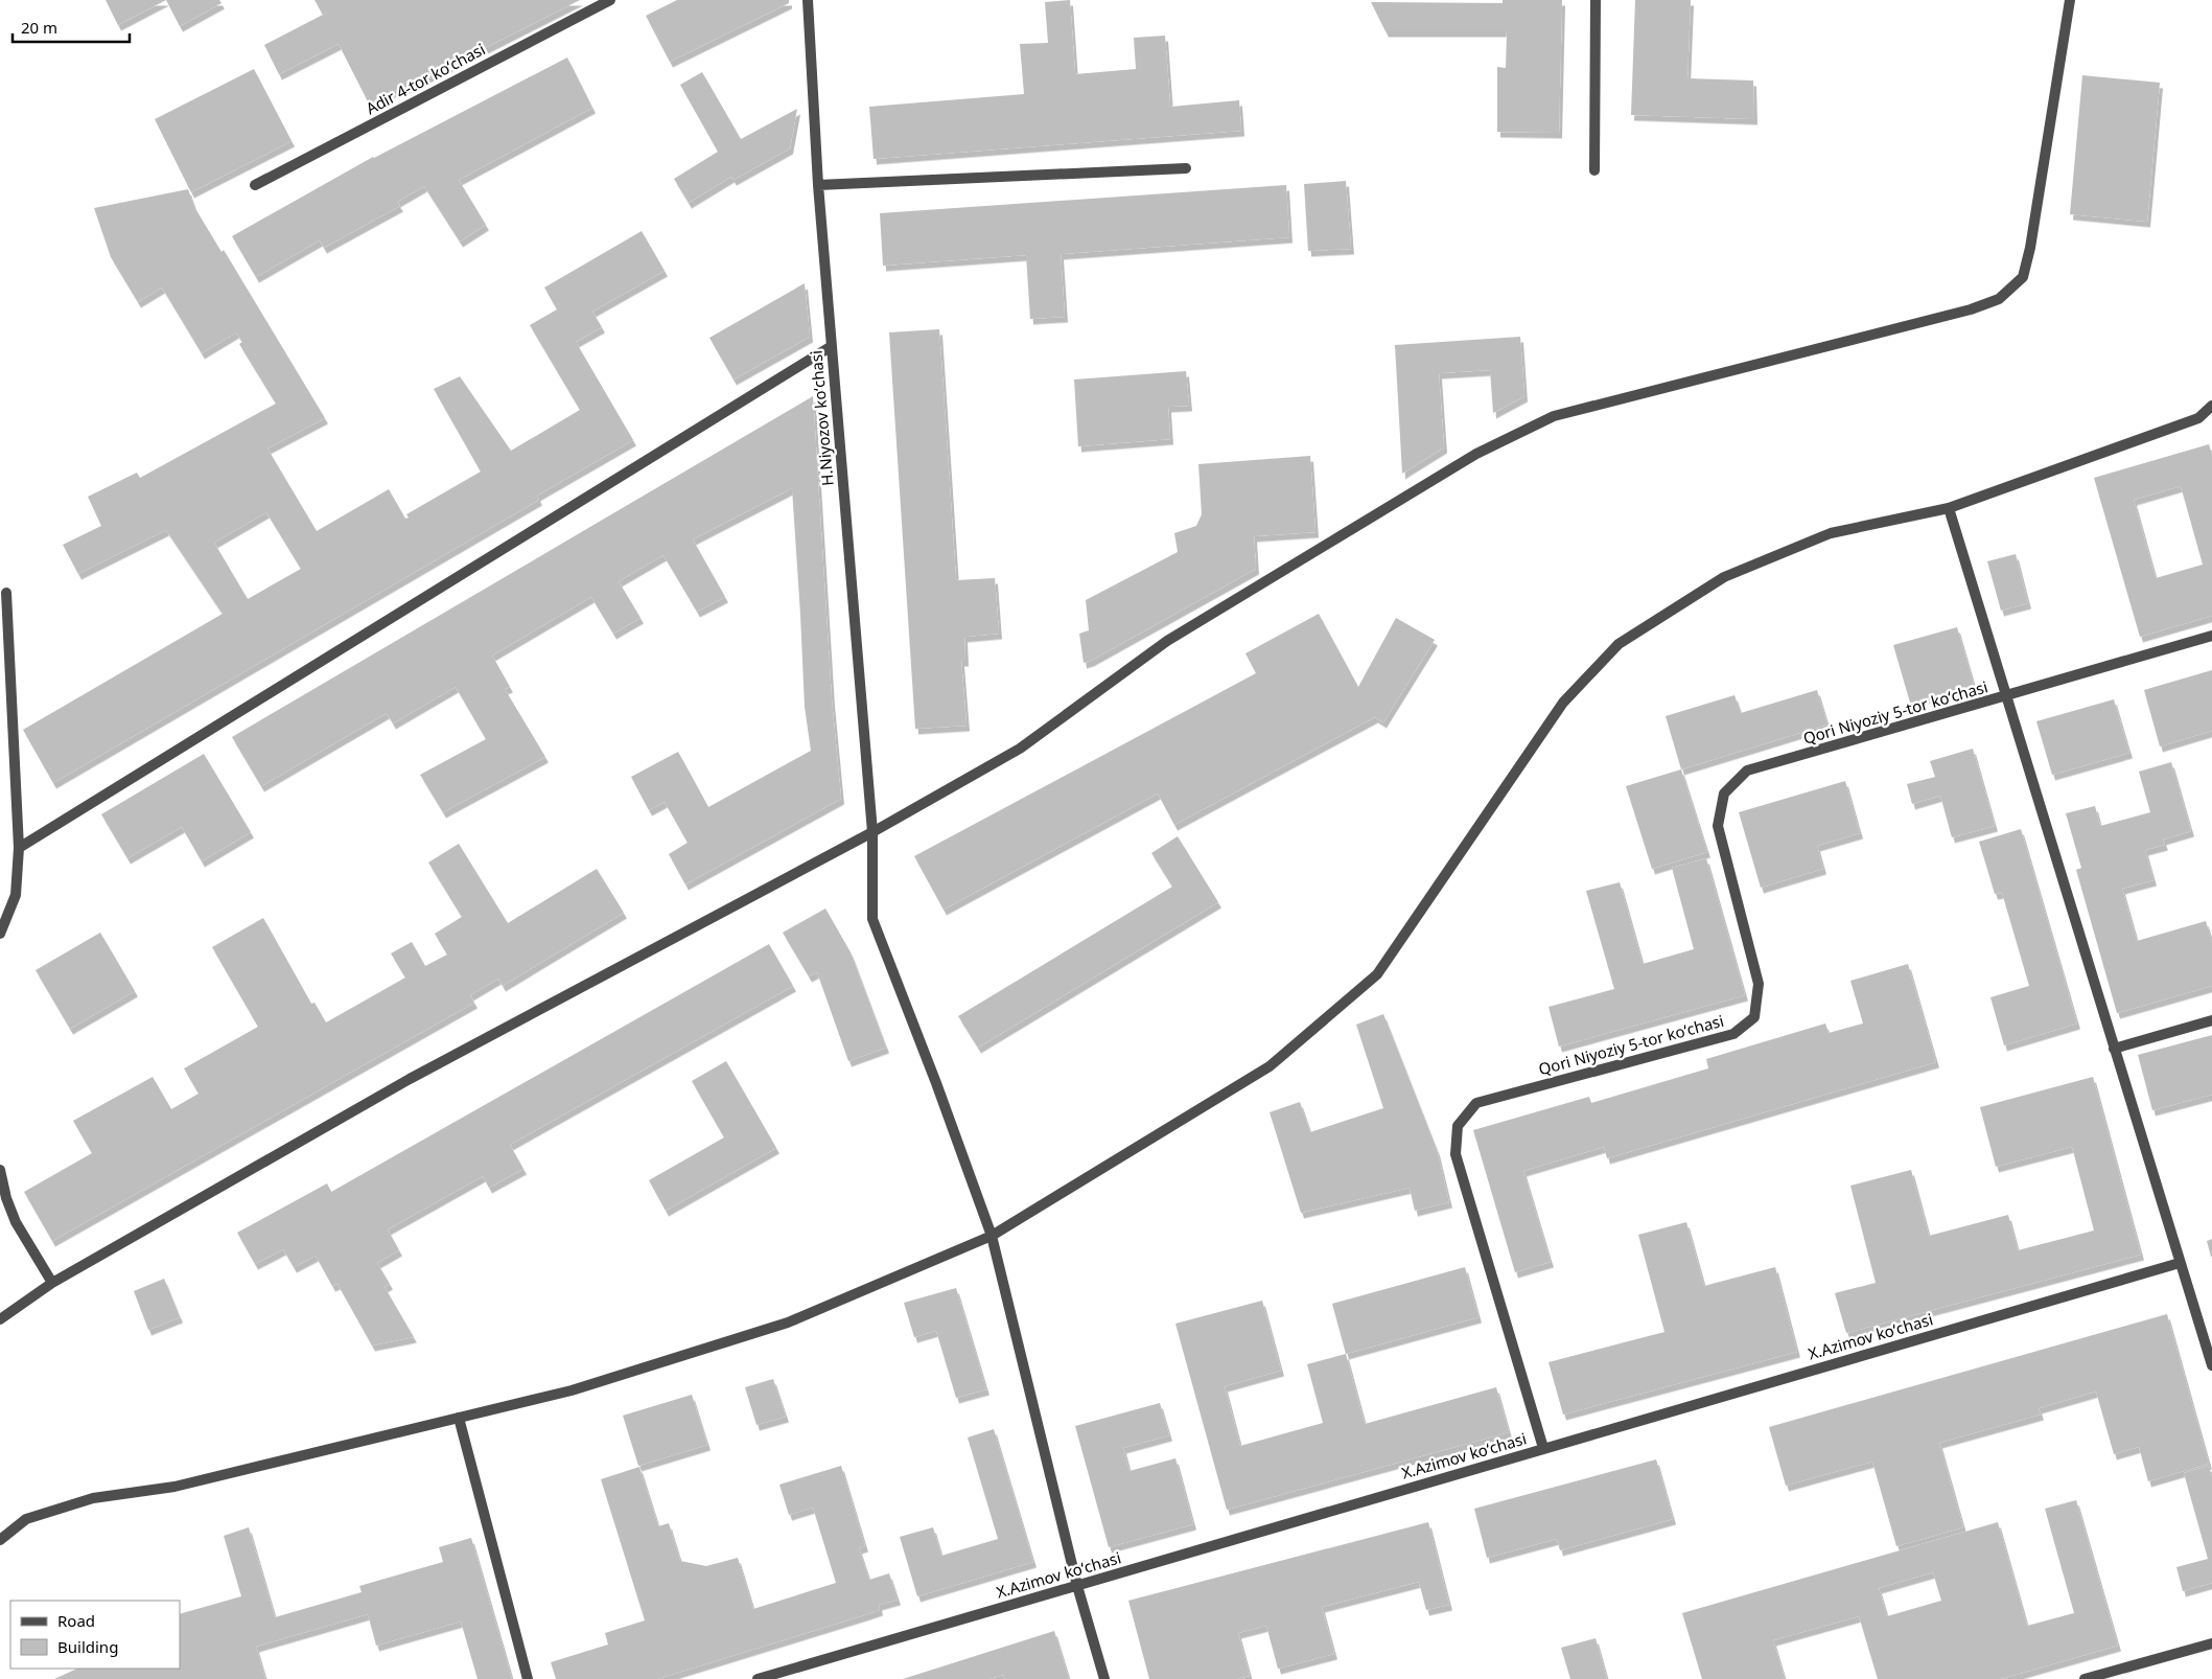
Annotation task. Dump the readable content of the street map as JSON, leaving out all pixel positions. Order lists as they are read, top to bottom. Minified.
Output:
{"streets":{"street":["Adir 4-tor koʻchasi","H.Niyozov koʻchasi","Qori Niyoziy 5-tor koʻchasi","X.Azimov koʻchasi"]},"crossings":[["H.Niyozov koʻchasi","X.Azimov koʻchasi"],["Qori Niyoziy 5-tor koʻchasi","X.Azimov koʻchasi"]],"legend":["Road","Building"],"scale_bar":"20 m"}
